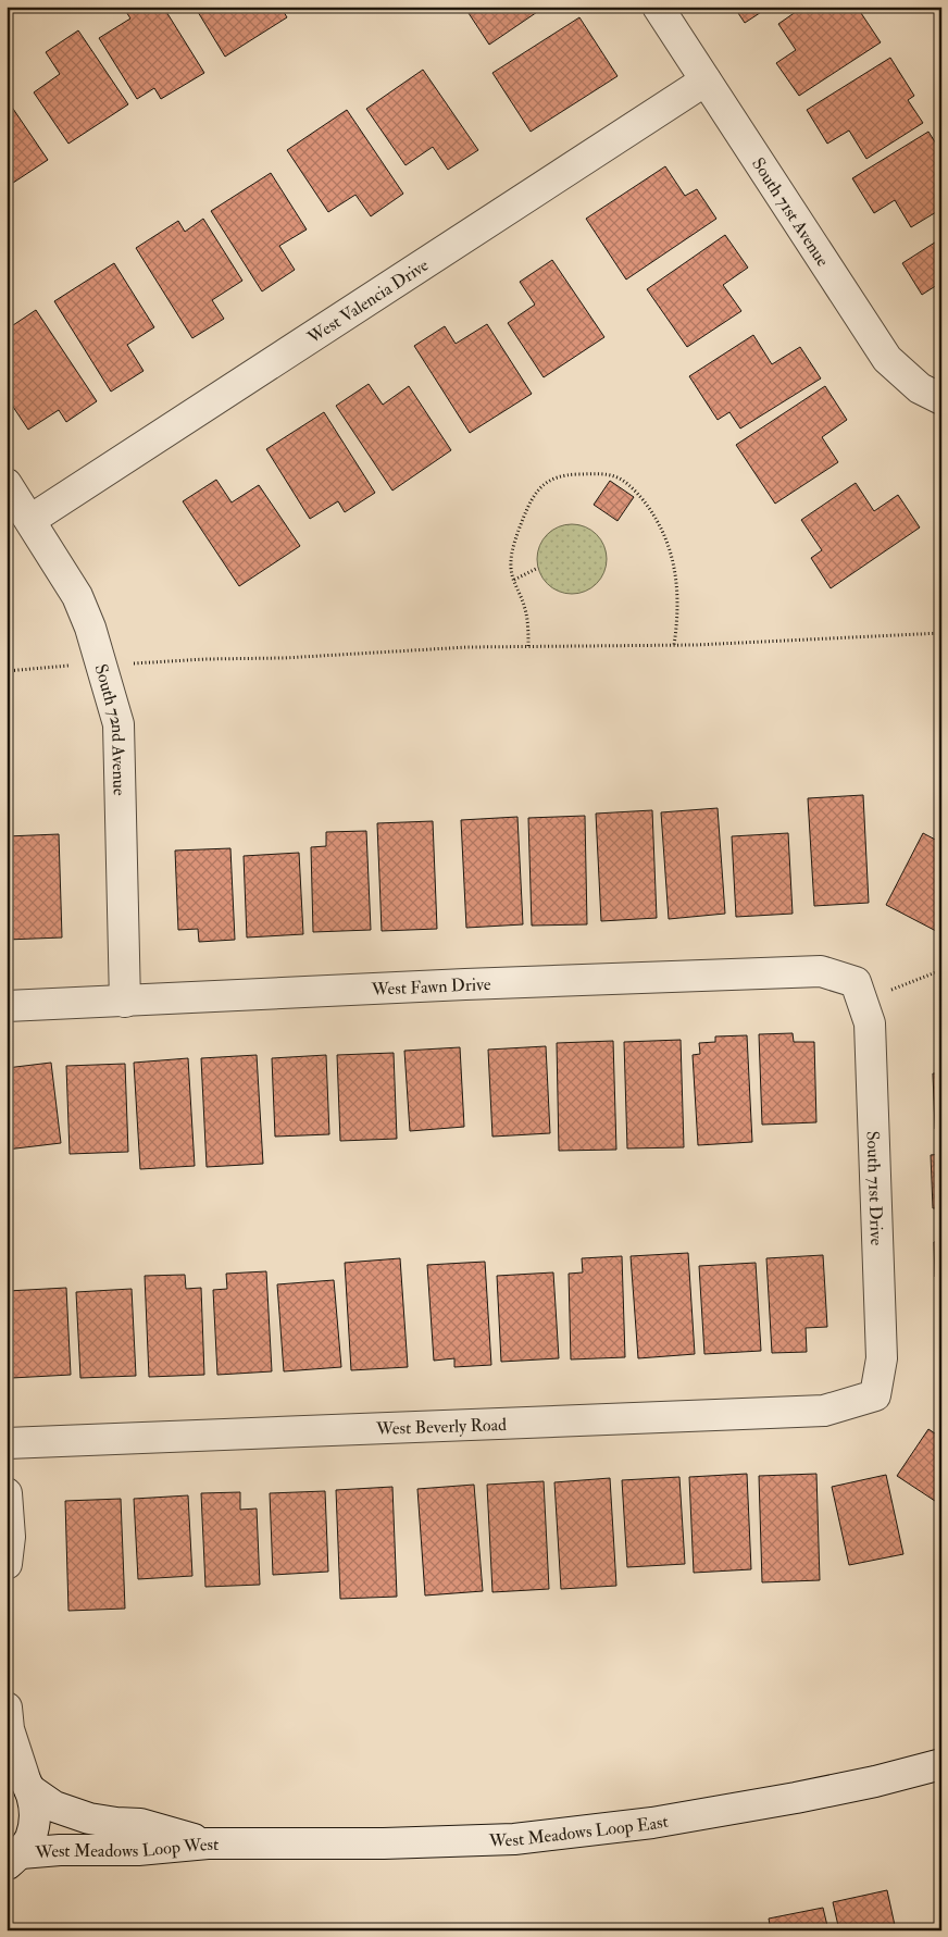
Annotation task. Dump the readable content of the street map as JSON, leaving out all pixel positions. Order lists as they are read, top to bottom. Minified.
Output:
{"streets":{"street":["South 71st Avenue","West Valencia Drive","South 72nd Avenue","West Fawn Drive","South 71st Drive","West Beverly Road","West Meadows Loop East","West Meadows Loop West"]},"crossings":[["South 71st Avenue","West Valencia Drive"],["West Valencia Drive","South 72nd Avenue"],["South 72nd Avenue","West Fawn Drive"],["West Fawn Drive","South 71st Drive"],["South 71st Drive","West Beverly Road"],["West Meadows Loop East","West Meadows Loop West"]]}
